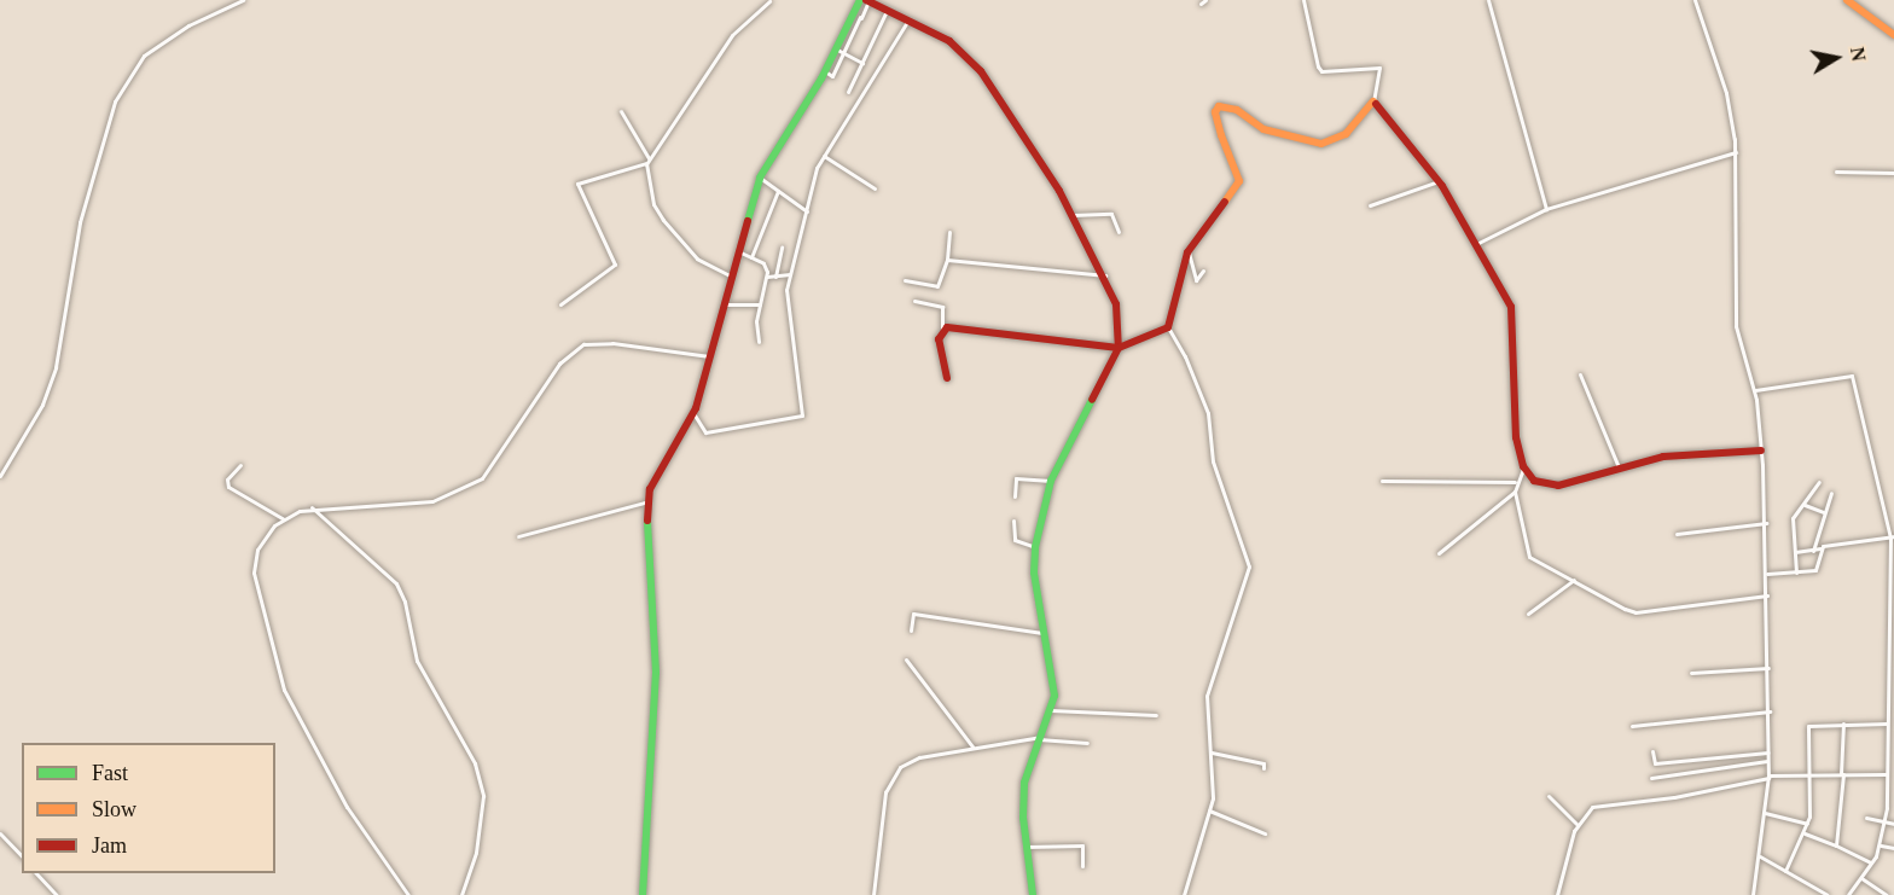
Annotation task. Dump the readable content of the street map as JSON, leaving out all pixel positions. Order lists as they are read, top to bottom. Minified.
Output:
{"legend":["Fast","Slow","Jam"],"north":"right"}
